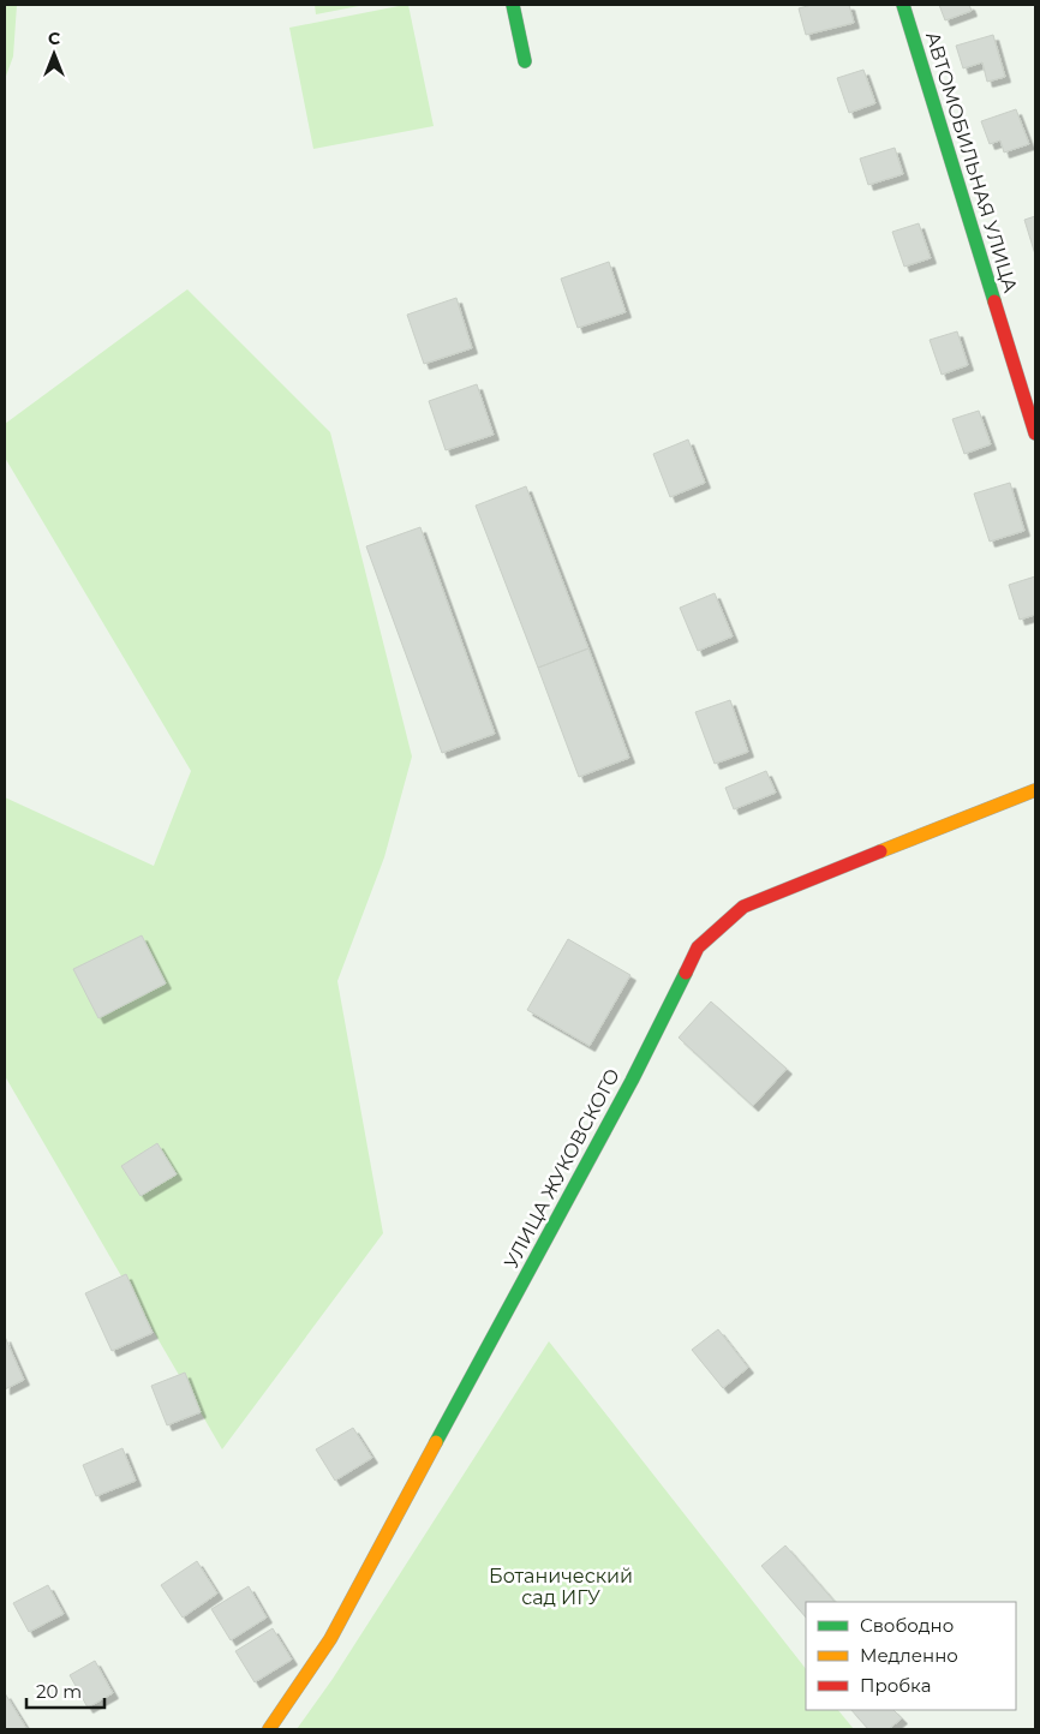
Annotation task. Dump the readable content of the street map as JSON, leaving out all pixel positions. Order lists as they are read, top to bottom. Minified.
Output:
{"streets":{"street":["АВТОМОБИЛЬНАЯ УЛИЦА","УЛИЦА ЖУКОВСКОГО"]},"parks":["Ботанический сад ИГУ"],"legend":["Свободно","Медленно","Пробка"],"scale_bar":"20 m","north":"top"}
